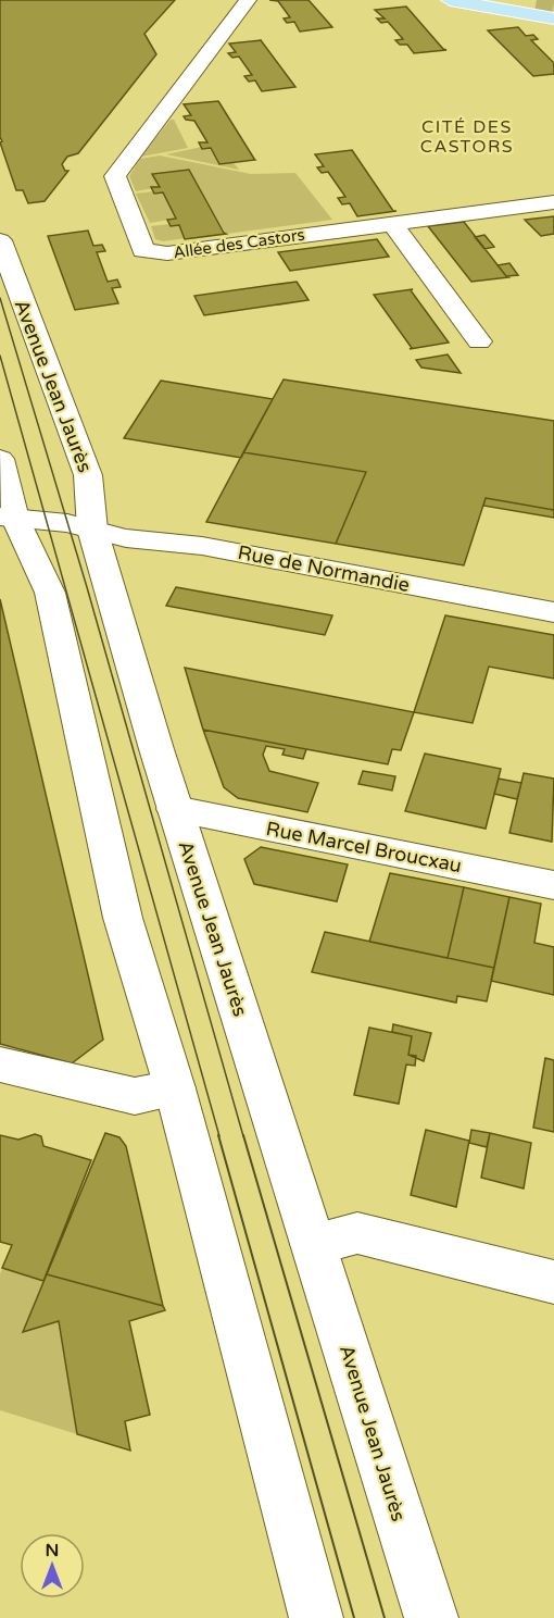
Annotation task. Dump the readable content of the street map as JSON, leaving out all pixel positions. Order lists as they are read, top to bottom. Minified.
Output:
{"streets":{"street":["Allée des Castors","Avenue Jean Jaurès","Rue de Normandie","Rue Marcel Broucxau"]},"crossings":[["Avenue Jean Jaurès","Rue de Normandie"],["Avenue Jean Jaurès","Rue Marcel Broucxau"]],"districts":["CITÉ DES CASTORS"],"north":"top"}
